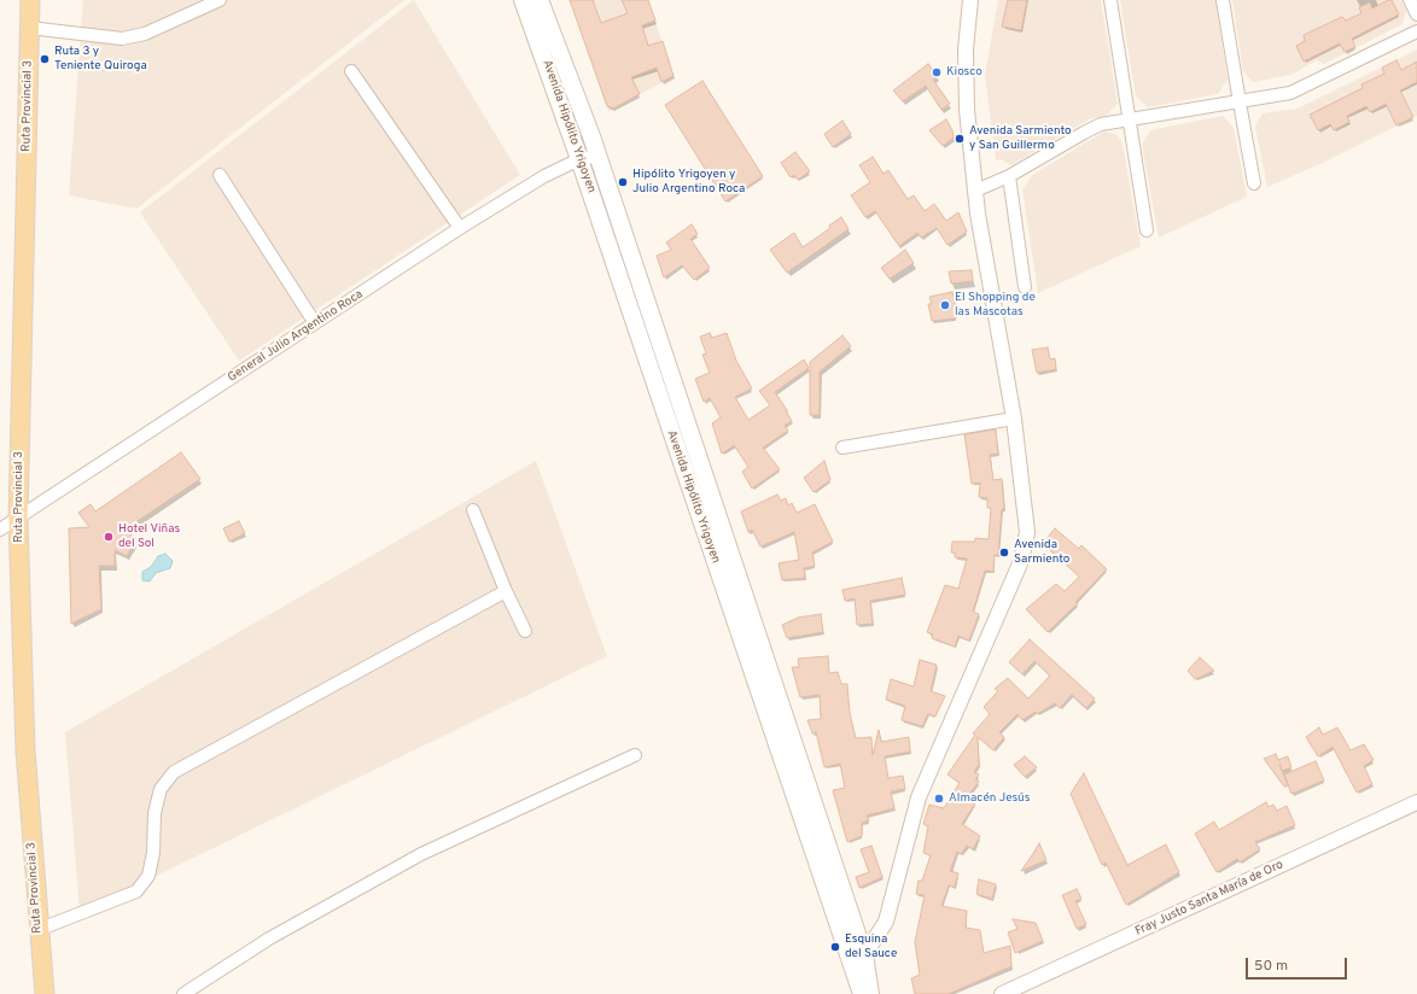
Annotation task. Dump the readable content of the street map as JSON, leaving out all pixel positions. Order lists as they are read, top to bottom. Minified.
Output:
{"streets":{"main road":["Ruta Provincial 3","Avenida Hipólito Yrigoyen"],"street":["General Julio Argentino Roca","Fray Justo Santa María de Oro"]},"crossings":[["Ruta Provincial 3","General Julio Argentino Roca"],["Avenida Hipólito Yrigoyen","General Julio Argentino Roca"]],"places":["Ruta 3 y Teniente Quiroga","Kiosco","Avenida Sarmiento y San Guillermo","Hipólito Yrigoyen y Julio Argentino Roca","El Shopping de las Mascotas","Hotel Viñas del Sol","Avenida Sarmiento","Almacén Jesús","Esquina del Sauce"],"scale_bar":"50 m"}
